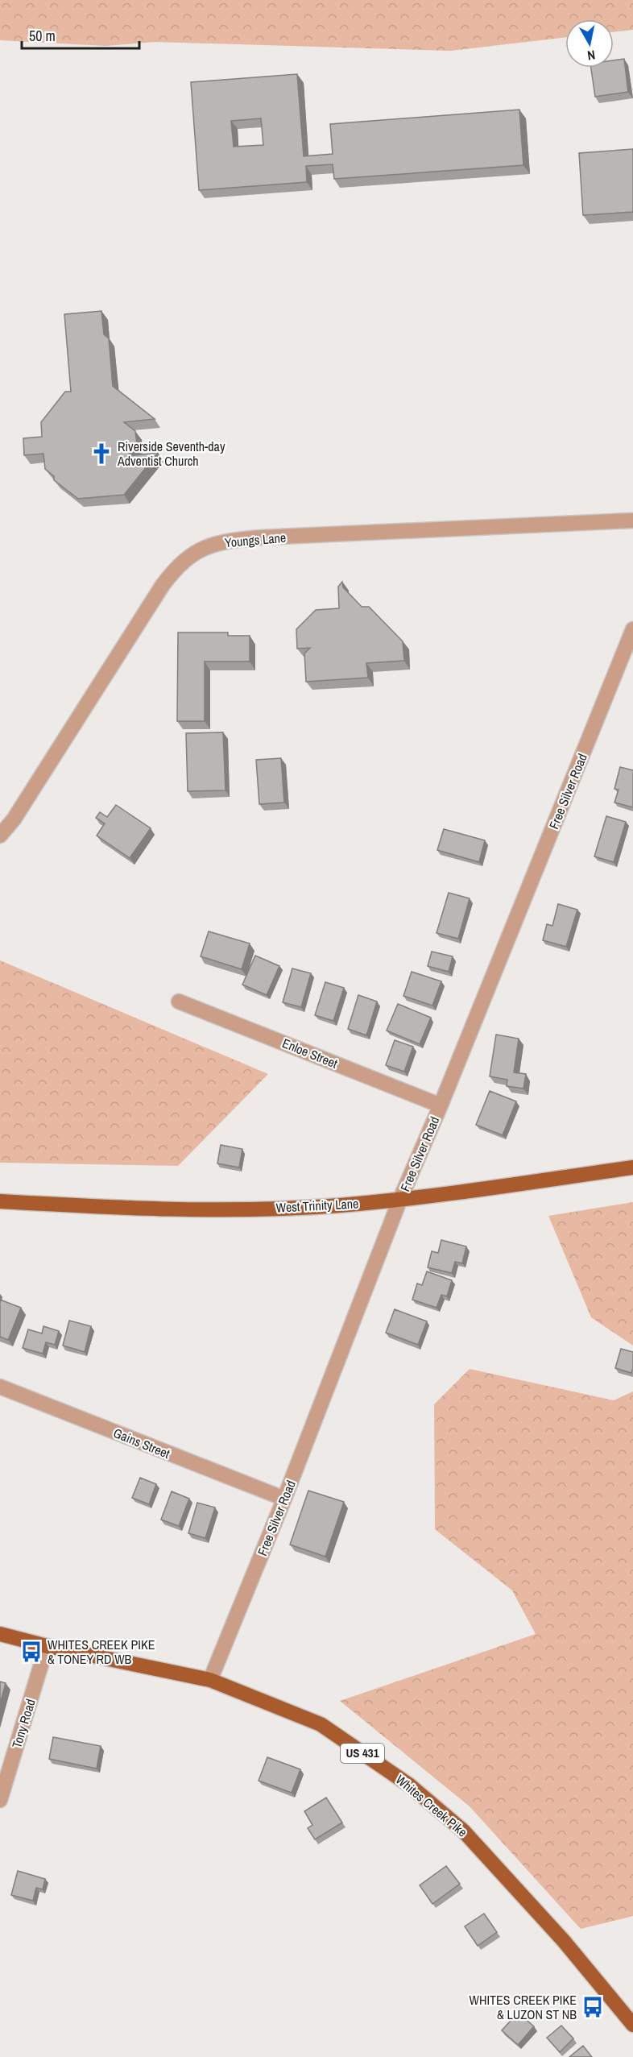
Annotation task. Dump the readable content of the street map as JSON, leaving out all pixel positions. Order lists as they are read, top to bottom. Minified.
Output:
{"streets":{"main road":["West Trinity Lane","US 431","Whites Creek Pike"],"street":["Youngs Lane","Free Silver Road","Enloe Street","Gains Street","Tony Road"]},"crossings":[["Free Silver Road","Enloe Street"],["Free Silver Road","West Trinity Lane"],["Free Silver Road","Gains Street"],["Free Silver Road","Whites Creek Pike"],["Tony Road","Whites Creek Pike"]],"places":{"church":["Riverside Seventh-day Adventist Church"],"bus stop":["WHITES CREEK PIKE & TONEY RD WB","WHITES CREEK PIKE & LUZON ST NB"]},"scale_bar":"50 m","north":"bottom"}
